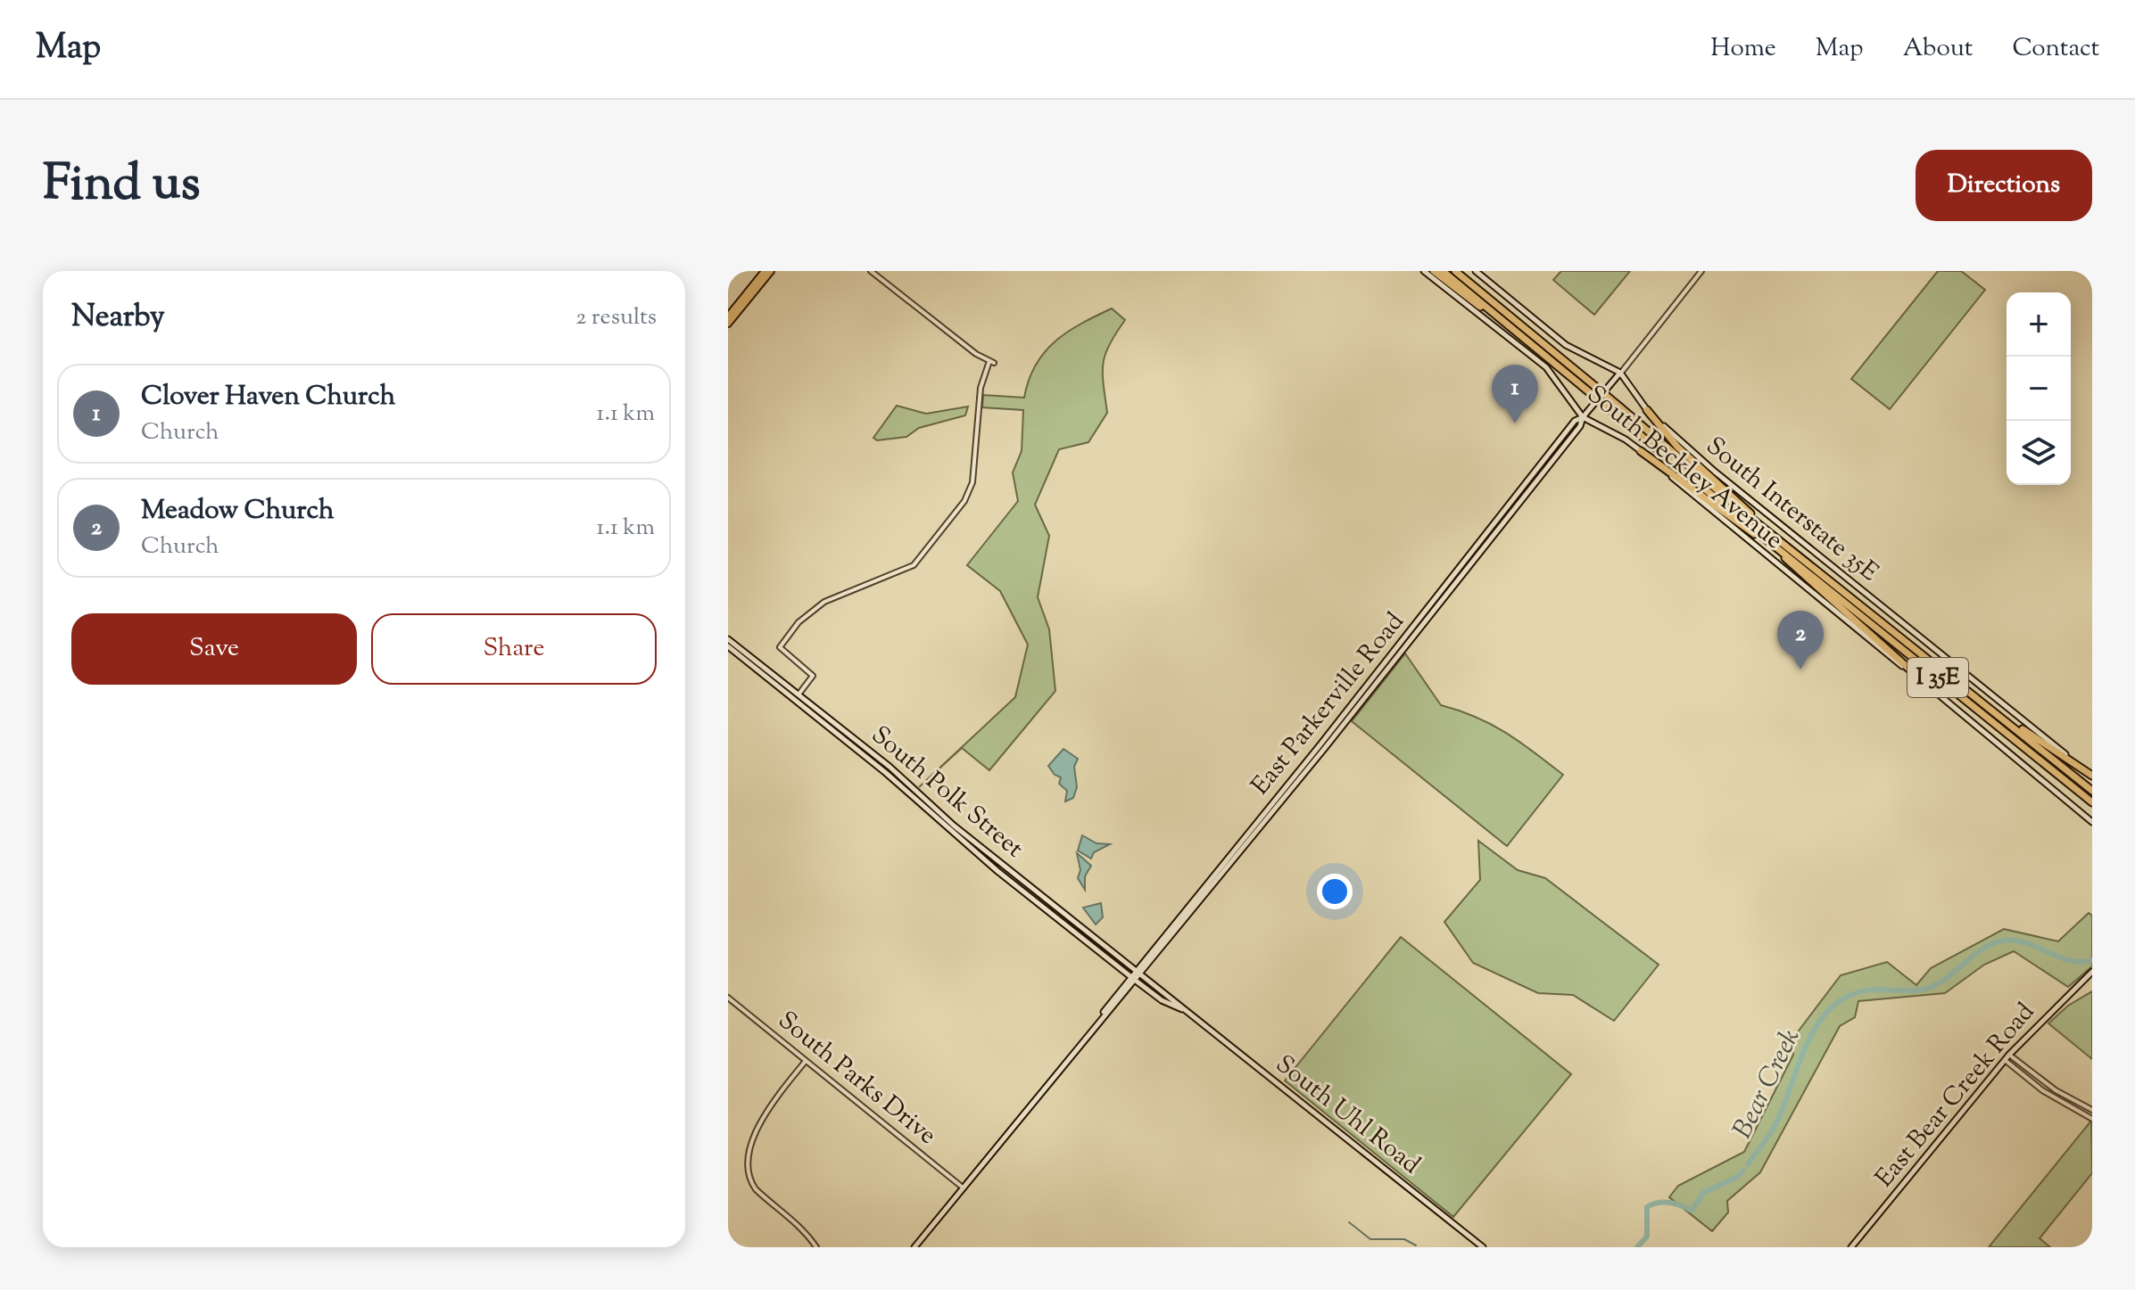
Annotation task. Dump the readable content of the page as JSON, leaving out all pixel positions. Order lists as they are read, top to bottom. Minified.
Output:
{"streets":{"highway":["I 35E"],"main road":["South Beckley Avenue","South Interstate 35E","East Parkerville Road","South Polk Street","East Bear Creek Road","South Uhl Road"],"street":["South Parks Drive"]},"crossings":[["South Beckley Avenue","East Parkerville Road"],["South Interstate 35E","East Parkerville Road"],["East Parkerville Road","South Polk Street"],["East Parkerville Road","South Parks Drive"],["East Parkerville Road","South Uhl Road"],["South Polk Street","South Uhl Road"]],"water":["Bear Creek"],"page":{"header":"Map","nav":["Home","Map","About","Contact"],"title":"Find us","buttons":["Directions",["Save","Share"]],"heading":["Nearby","2 results"],"map_buttons":["+","−"],"list":[{"mark":"1","name":"Clover Haven Church","note":"Church","value":"1.1 km"},{"mark":"2","name":"Meadow Church","note":"Church","value":"1.1 km"}],"pins":["1","2"]}}
